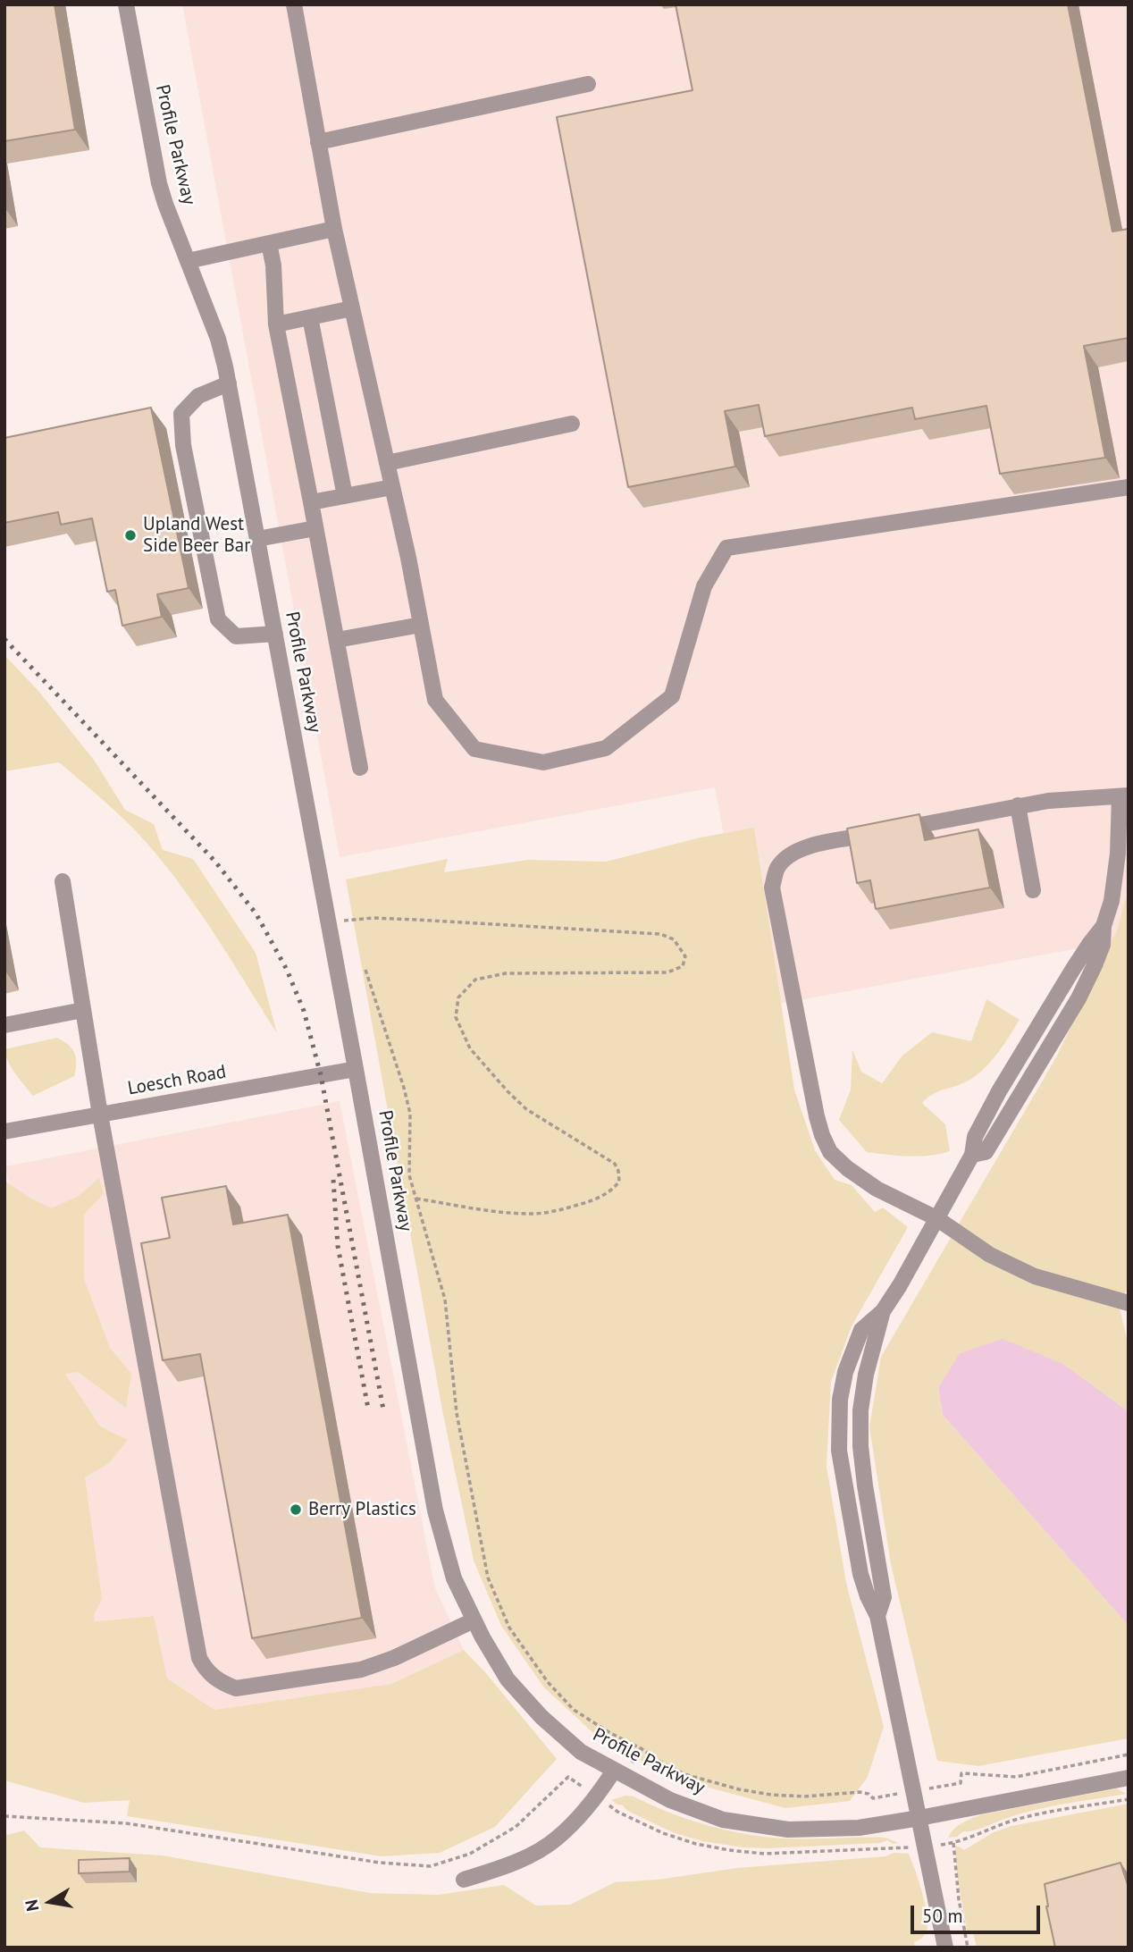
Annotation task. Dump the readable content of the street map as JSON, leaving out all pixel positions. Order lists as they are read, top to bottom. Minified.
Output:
{"streets":{"street":["Profile Parkway","Loesch Road"]},"crossings":[["Profile Parkway","Loesch Road"]],"places":["Upland West Side Beer Bar","Berry Plastics"],"scale_bar":"50 m","north":"left"}
